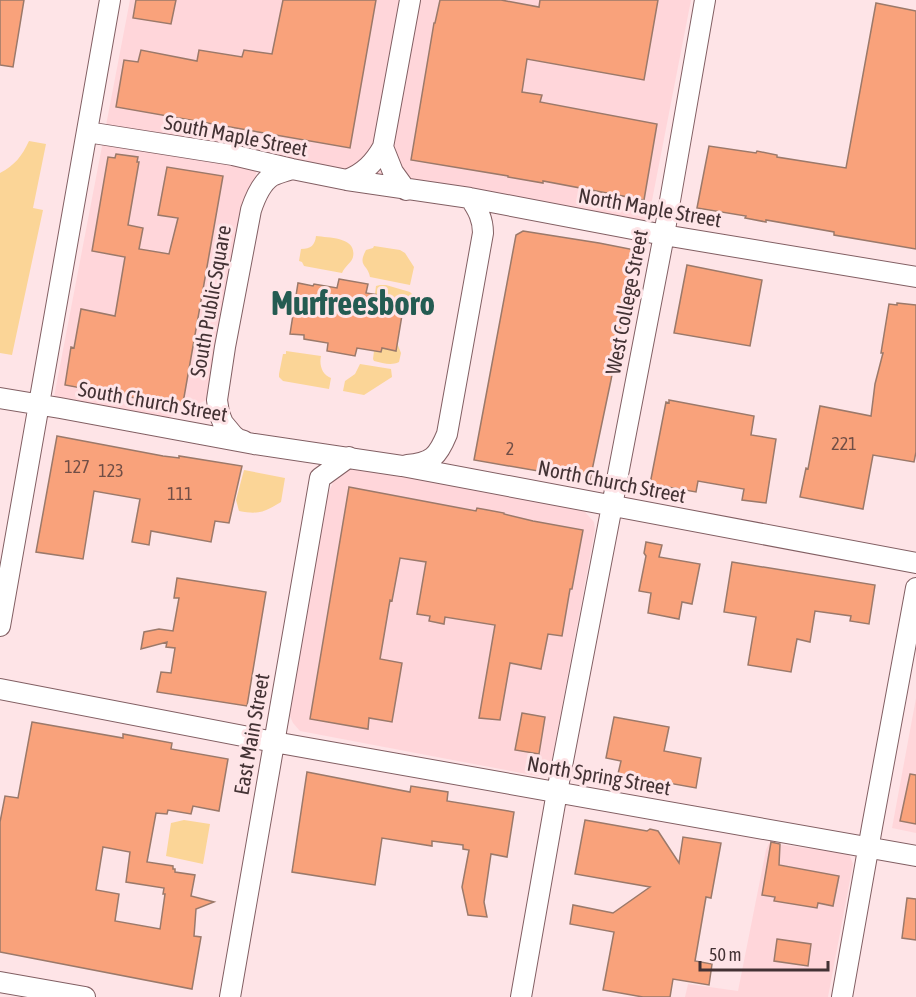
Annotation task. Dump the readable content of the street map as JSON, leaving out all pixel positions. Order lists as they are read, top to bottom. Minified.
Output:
{"streets":{"street":["South Maple Street","North Maple Street","South Public Square","West College Street","South Church Street","North Church Street","East Main Street","North Spring Street"]},"crossings":[["South Maple Street","North Maple Street"],["South Maple Street","South Public Square"],["North Maple Street","West College Street"],["South Public Square","South Church Street"],["West College Street","North Church Street"],["West College Street","North Spring Street"],["South Church Street","North Church Street"],["East Main Street","North Spring Street"]],"districts":["Murfreesboro"],"house_numbers":["221","2","127","123","111"],"scale_bar":"50 m"}
